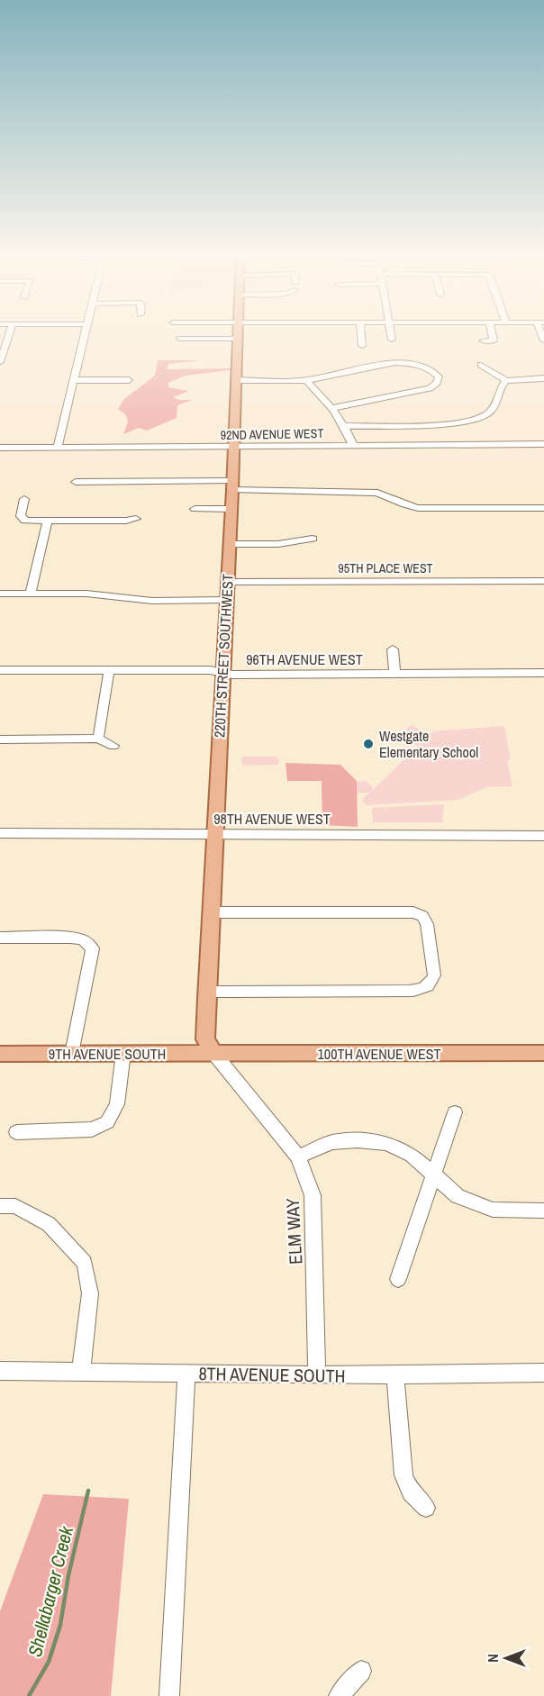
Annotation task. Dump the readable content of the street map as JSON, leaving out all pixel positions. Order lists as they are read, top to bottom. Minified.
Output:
{"streets":{"main road":["220TH STREET SOUTHWEST","9TH AVENUE SOUTH","100TH AVENUE WEST"],"street":["92ND AVENUE WEST","95TH PLACE WEST","96TH AVENUE WEST","98TH AVENUE WEST","ELM WAY","8TH AVENUE SOUTH"]},"crossings":[["92ND AVENUE WEST","220TH STREET SOUTHWEST"],["95TH PLACE WEST","220TH STREET SOUTHWEST"],["220TH STREET SOUTHWEST","96TH AVENUE WEST"],["220TH STREET SOUTHWEST","98TH AVENUE WEST"],["220TH STREET SOUTHWEST","9TH AVENUE SOUTH"],["220TH STREET SOUTHWEST","100TH AVENUE WEST"],["220TH STREET SOUTHWEST","ELM WAY"],["9TH AVENUE SOUTH","100TH AVENUE WEST"],["9TH AVENUE SOUTH","ELM WAY"],["100TH AVENUE WEST","ELM WAY"],["ELM WAY","8TH AVENUE SOUTH"]],"water":["Shellabarger Creek"],"places":["Westgate Elementary School"],"north":"left"}
